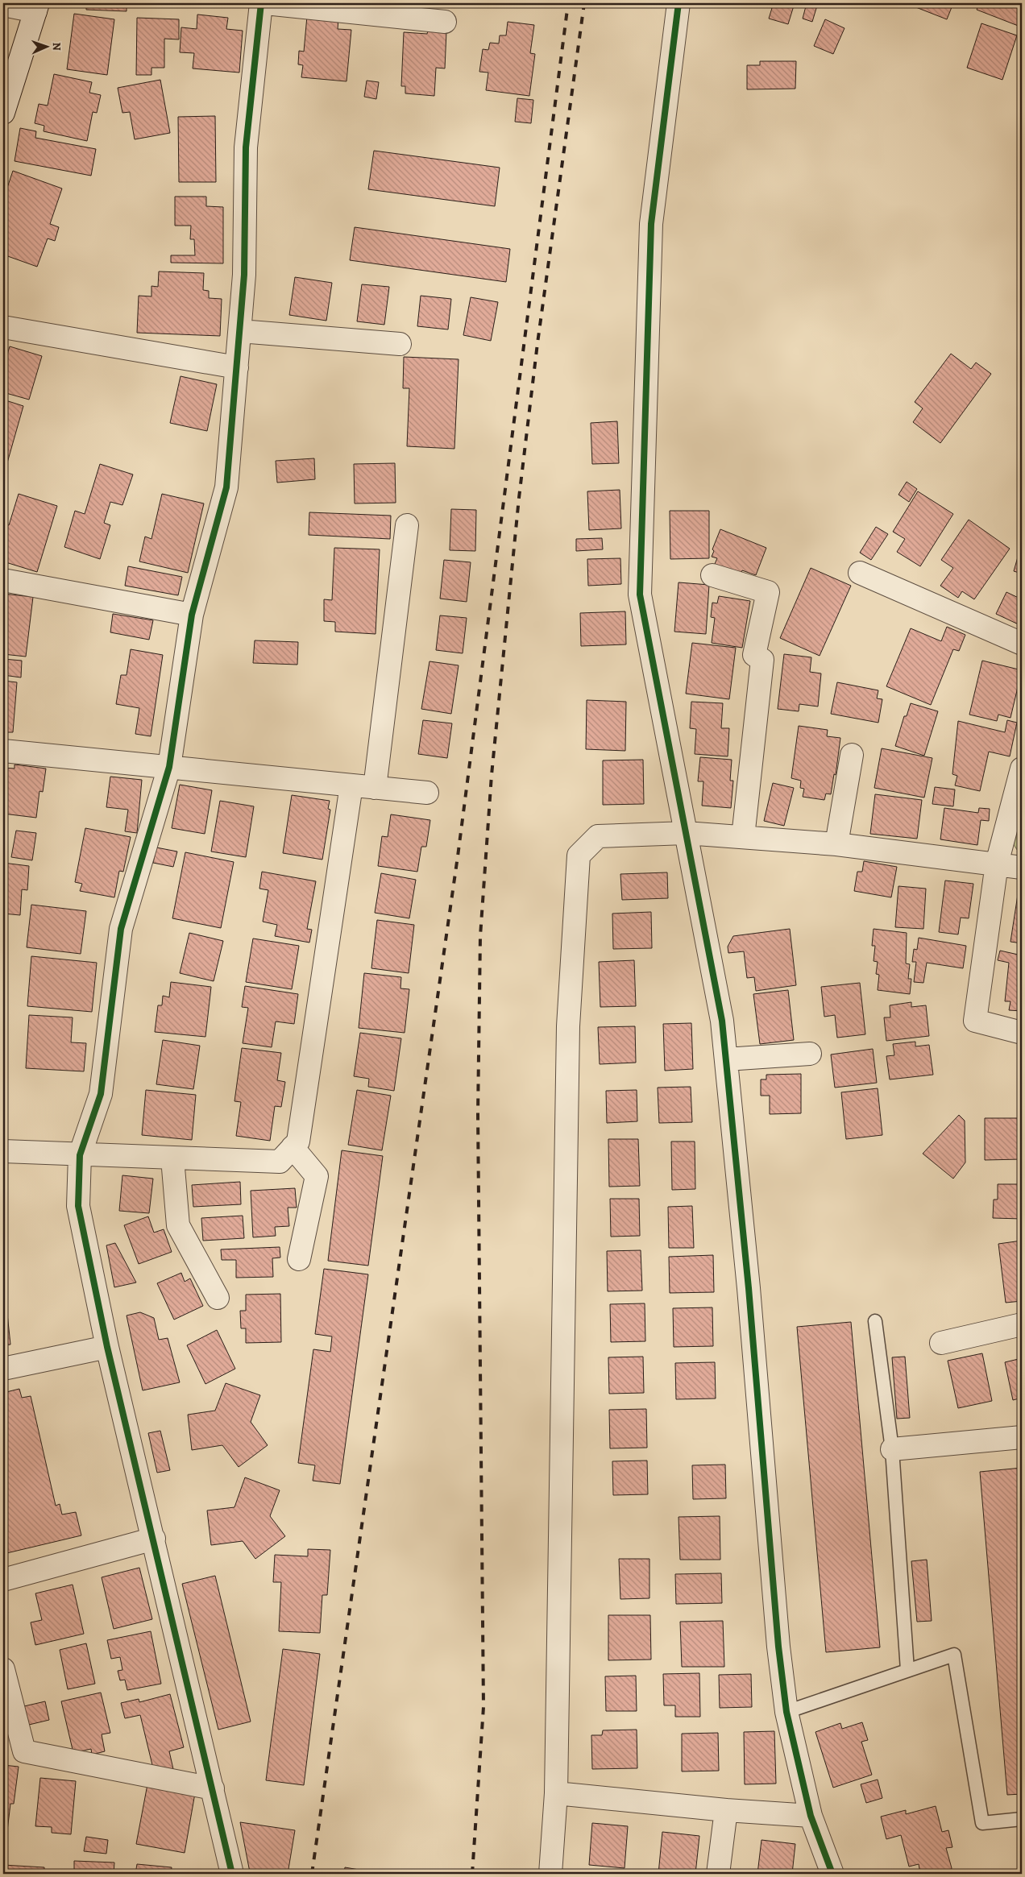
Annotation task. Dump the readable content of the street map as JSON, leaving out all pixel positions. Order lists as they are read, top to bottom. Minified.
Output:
{"north":"right"}
